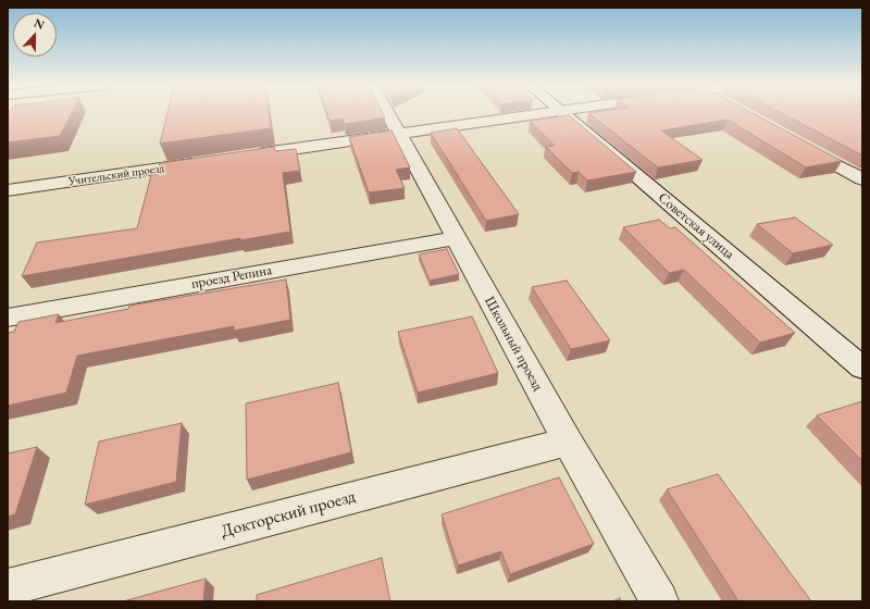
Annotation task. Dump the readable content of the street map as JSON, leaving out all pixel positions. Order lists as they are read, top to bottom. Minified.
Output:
{"streets":{"street":["Учительский проезд","Советская улица","проезд Репина","Школьный проезд","Докторский проезд"]},"crossings":[["проезд Репина","Школьный проезд"],["Школьный проезд","Докторский проезд"]],"north":"top"}
